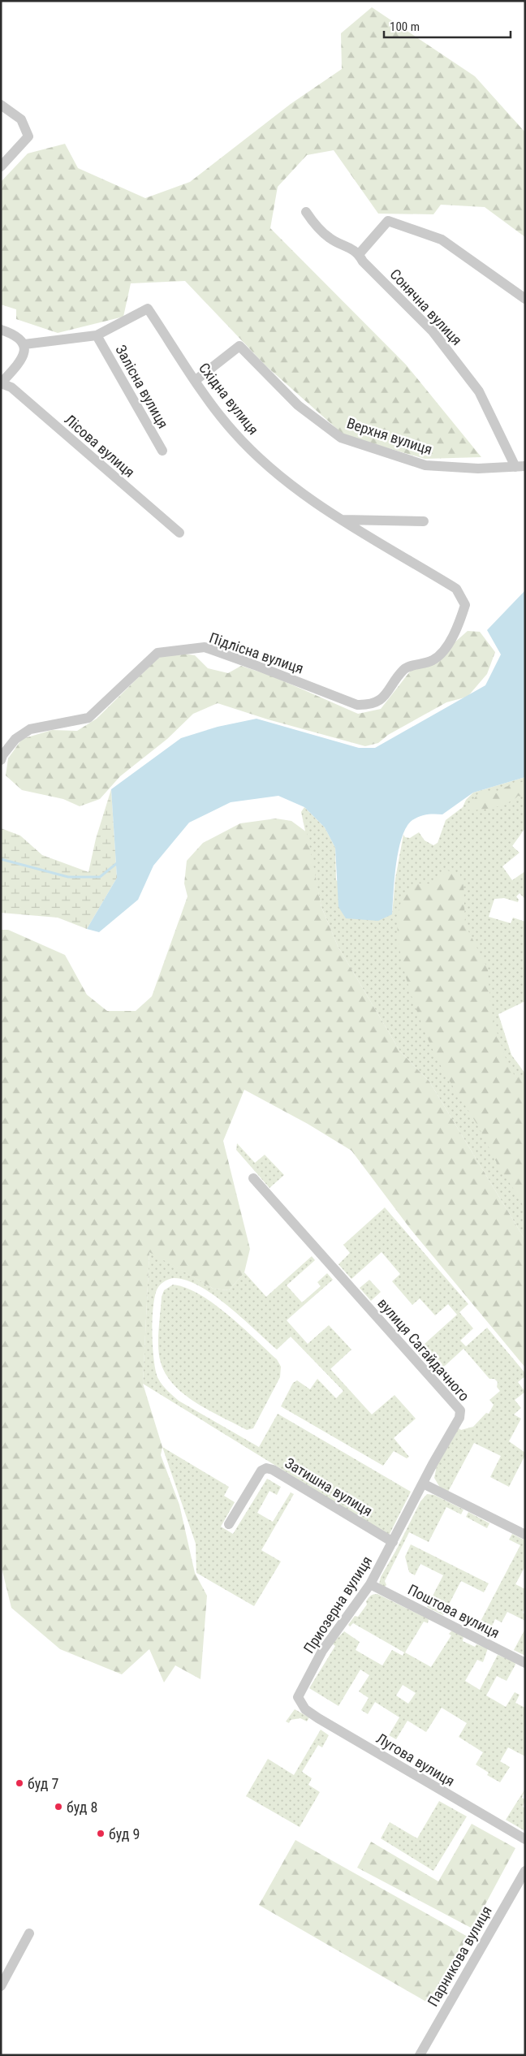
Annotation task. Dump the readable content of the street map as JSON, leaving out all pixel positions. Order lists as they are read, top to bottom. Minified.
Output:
{"streets":{"street":["Сонячна вулиця","Залісна вулиця","Східна вулиця","Верхня вулиця","Лісова вулиця","Підлісна вулиця","вулиця Сагайдачного","Затишна вулиця","Приозерна вулиця","Поштова вулиця","Лугова вулиця","Парникова вулиця"]},"crossings":[["Сонячна вулиця","Верхня вулиця"],["Залісна вулиця","Східна вулиця"],["Східна вулиця","Верхня вулиця"],["Східна вулиця","Підлісна вулиця"],["вулиця Сагайдачного","Приозерна вулиця"],["Затишна вулиця","Приозерна вулиця"],["Приозерна вулиця","Поштова вулиця"],["Приозерна вулиця","Лугова вулиця"]],"places":["буд 7","буд 8","буд 9"],"scale_bar":"100 m"}
